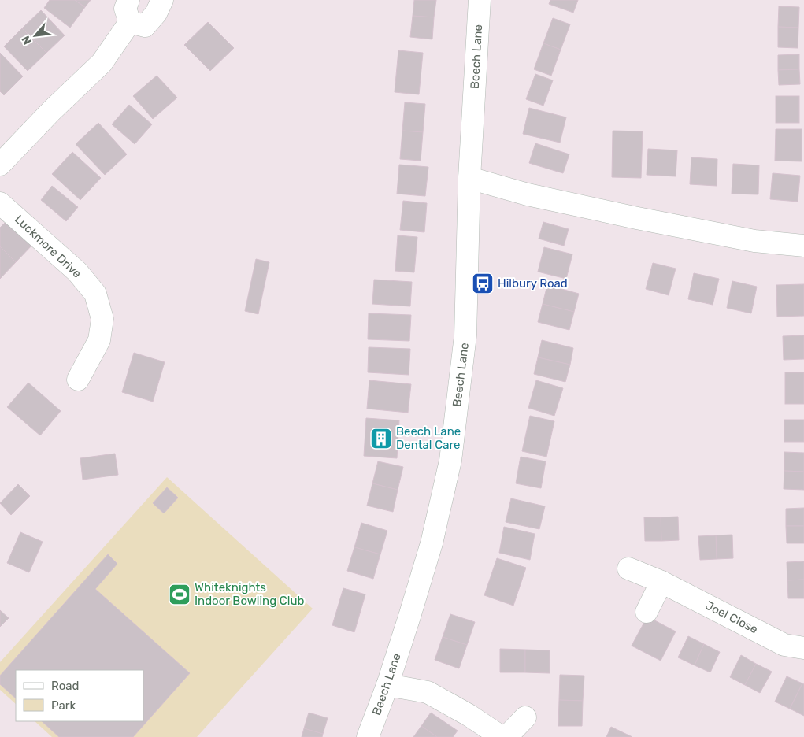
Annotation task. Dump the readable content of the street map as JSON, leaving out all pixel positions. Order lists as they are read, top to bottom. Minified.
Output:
{"streets":{"street":["Beech Lane","Luckmore Drive","Joel Close"]},"places":{"bus stop":["Hilbury Road"],"building":["Beech Lane Dental Care"],"sports":["Whiteknights Indoor Bowling Club"]},"legend":["Road","Park"],"north":"bottom left"}
